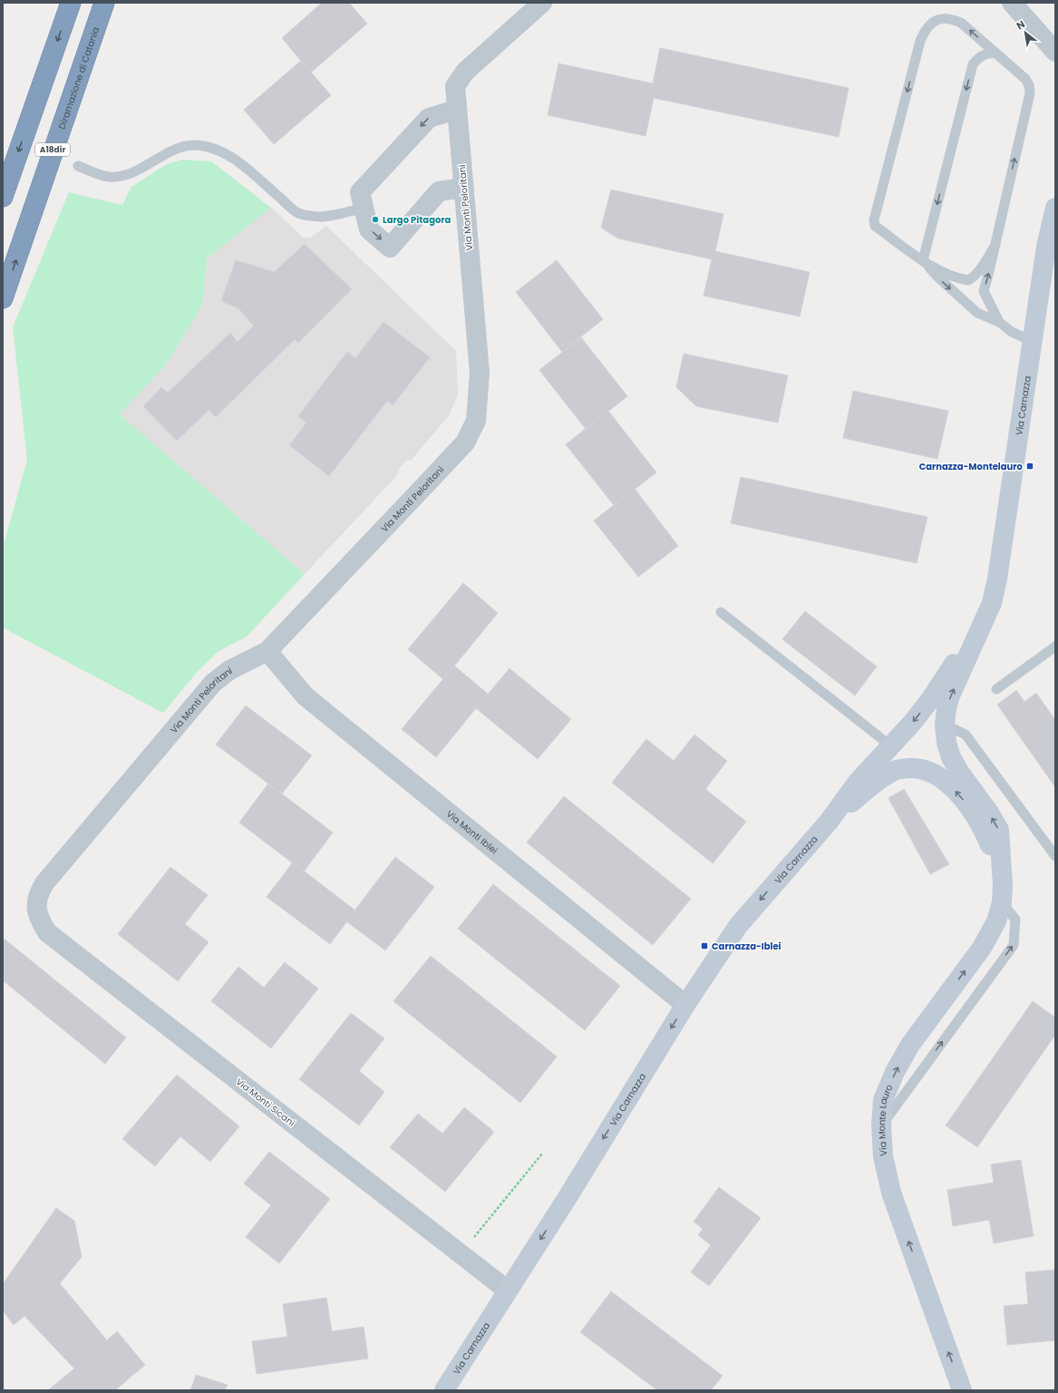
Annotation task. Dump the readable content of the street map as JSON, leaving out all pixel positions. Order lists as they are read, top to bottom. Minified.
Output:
{"streets":{"highway":["Diramazione di Catania","A18dir"],"main road":["Via Carnazza","Via Monte Lauro"],"street":["Via Monti Peloritani","Via Monti Iblei","Via Monti Sicani"]},"crossings":[["Via Monti Peloritani","Via Monti Iblei"],["Via Monti Peloritani","Via Monti Sicani"],["Via Carnazza","Via Monti Iblei"],["Via Carnazza","Via Monti Sicani"],["Via Carnazza","Via Monte Lauro"]],"one_way":["Via Carnazza","Via Monte Lauro"],"places":{"other":["Largo Pitagora"],"transit":["Carnazza-Montelauro","Carnazza-Iblei"]},"north":"top left"}
